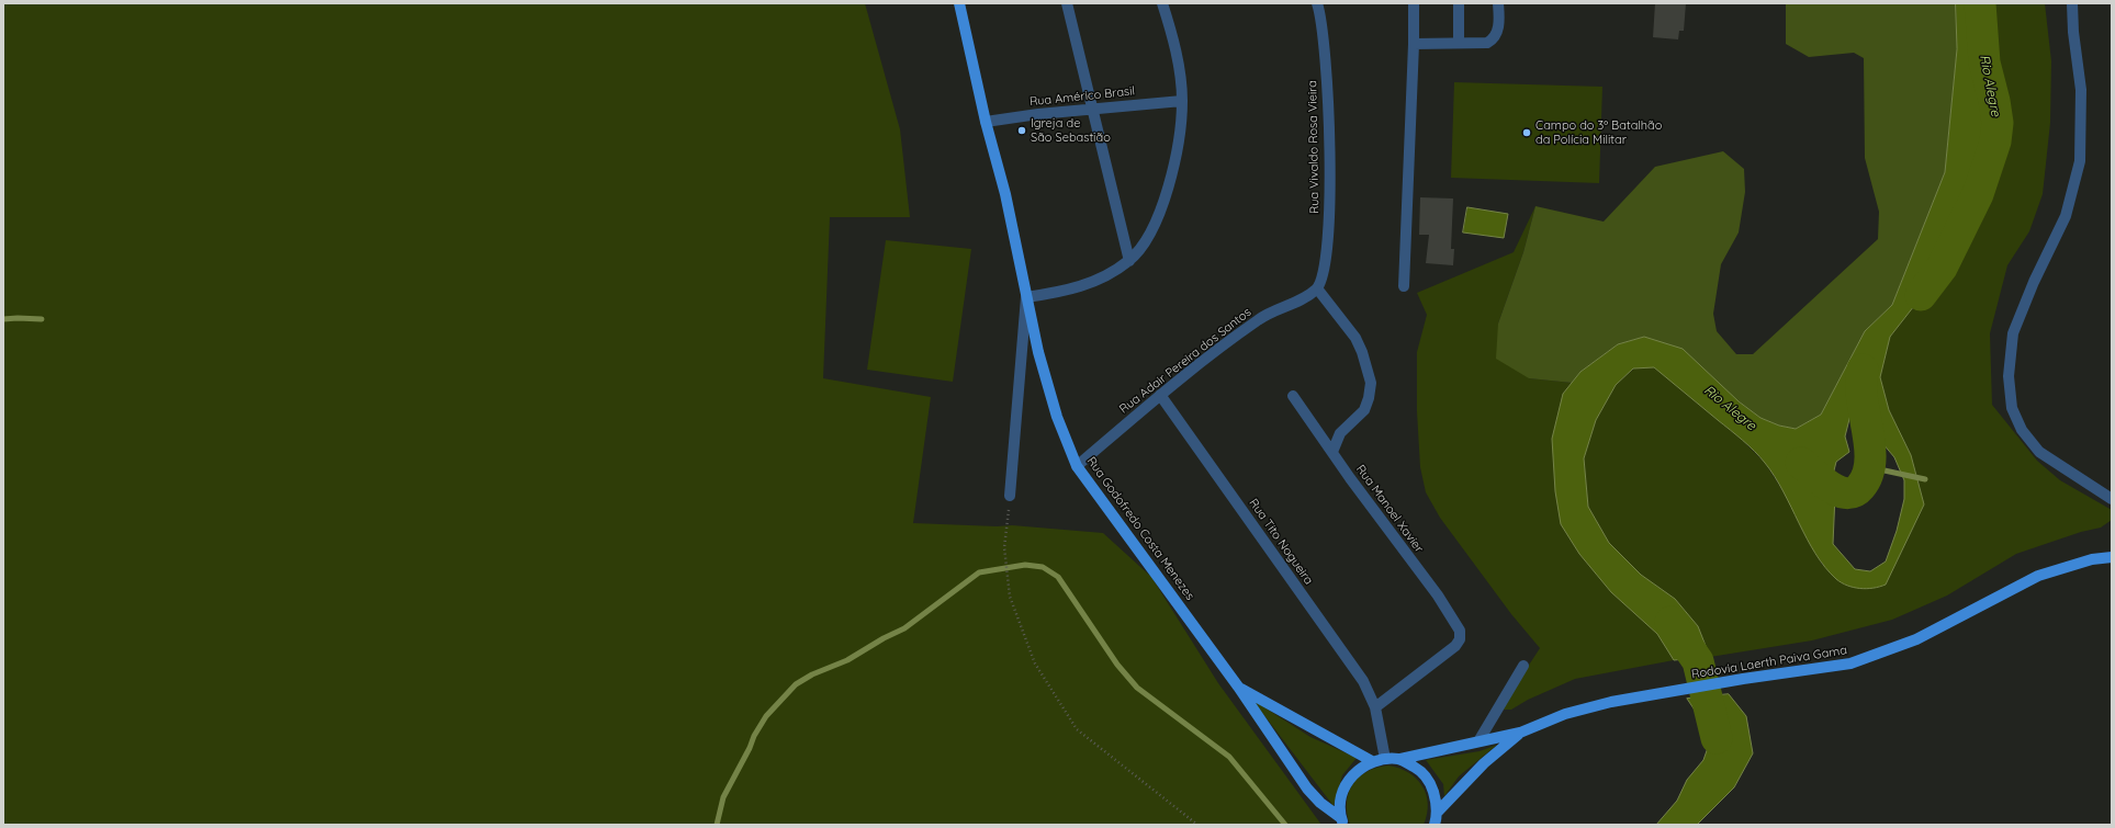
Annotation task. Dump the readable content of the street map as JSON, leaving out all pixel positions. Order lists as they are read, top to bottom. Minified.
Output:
{"streets":{"main road":["Rua Godofredo Costa Menezes","Rodovia Laerth Paiva Gama"],"street":["Rua Américo Brasil","Rua Vivaldo Rosa Vieira","Rua Adair Pereira dos Santos","Rua Manoel Xavier","Rua Tito Nogueira"]},"crossings":[["Rua Américo Brasil","Rua Godofredo Costa Menezes"],["Rua Vivaldo Rosa Vieira","Rua Adair Pereira dos Santos"],["Rua Adair Pereira dos Santos","Rua Godofredo Costa Menezes"],["Rua Adair Pereira dos Santos","Rua Tito Nogueira"],["Rua Manoel Xavier","Rua Tito Nogueira"],["Rua Tito Nogueira","Rodovia Laerth Paiva Gama"]],"water":["Rio Alegre"],"places":["Igreja de São Sebastião","Campo do 3º Batalhão da Polícia Militar"]}
